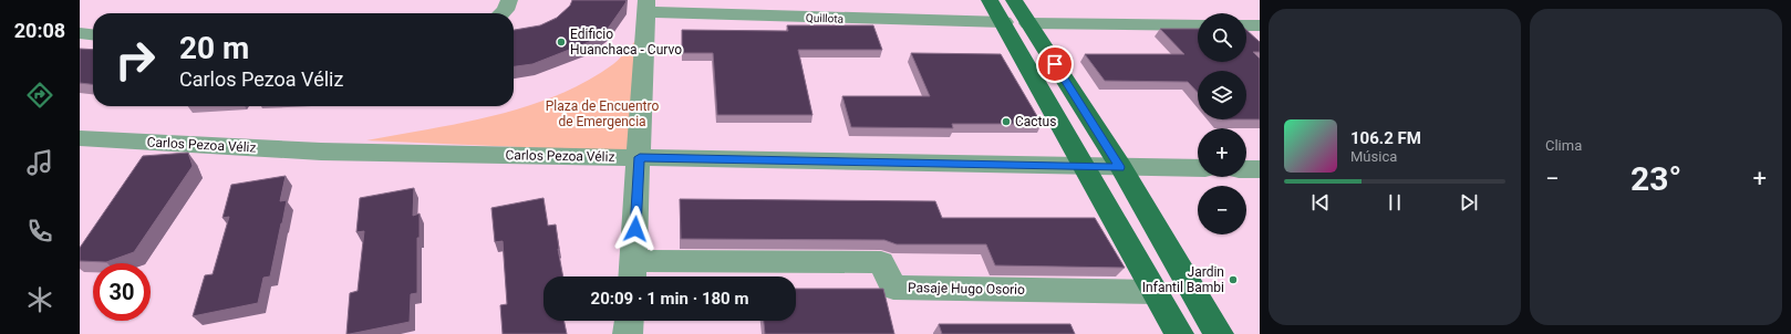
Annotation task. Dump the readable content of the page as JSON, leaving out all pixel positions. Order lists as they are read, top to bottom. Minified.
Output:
{"streets":{"street":["Quillota","Carlos Pezoa Véliz","Pasaje Hugo Osorio"]},"parks":["Plaza de Encuentro de Emergencia"],"places":["Edificio Huanchaca - Curvo","Cactus","Jardin Infantil Bambi"],"page":{"tabs":"20:08","tile":"Clima","map_buttons":["+","−"],"turn":["20 m","Carlos Pezoa Véliz"],"song":["106.2 FM","Música"],"heat":["−","23°","+"],"limit":"30","trip":"20:09 · 1 min · 180 m"}}
